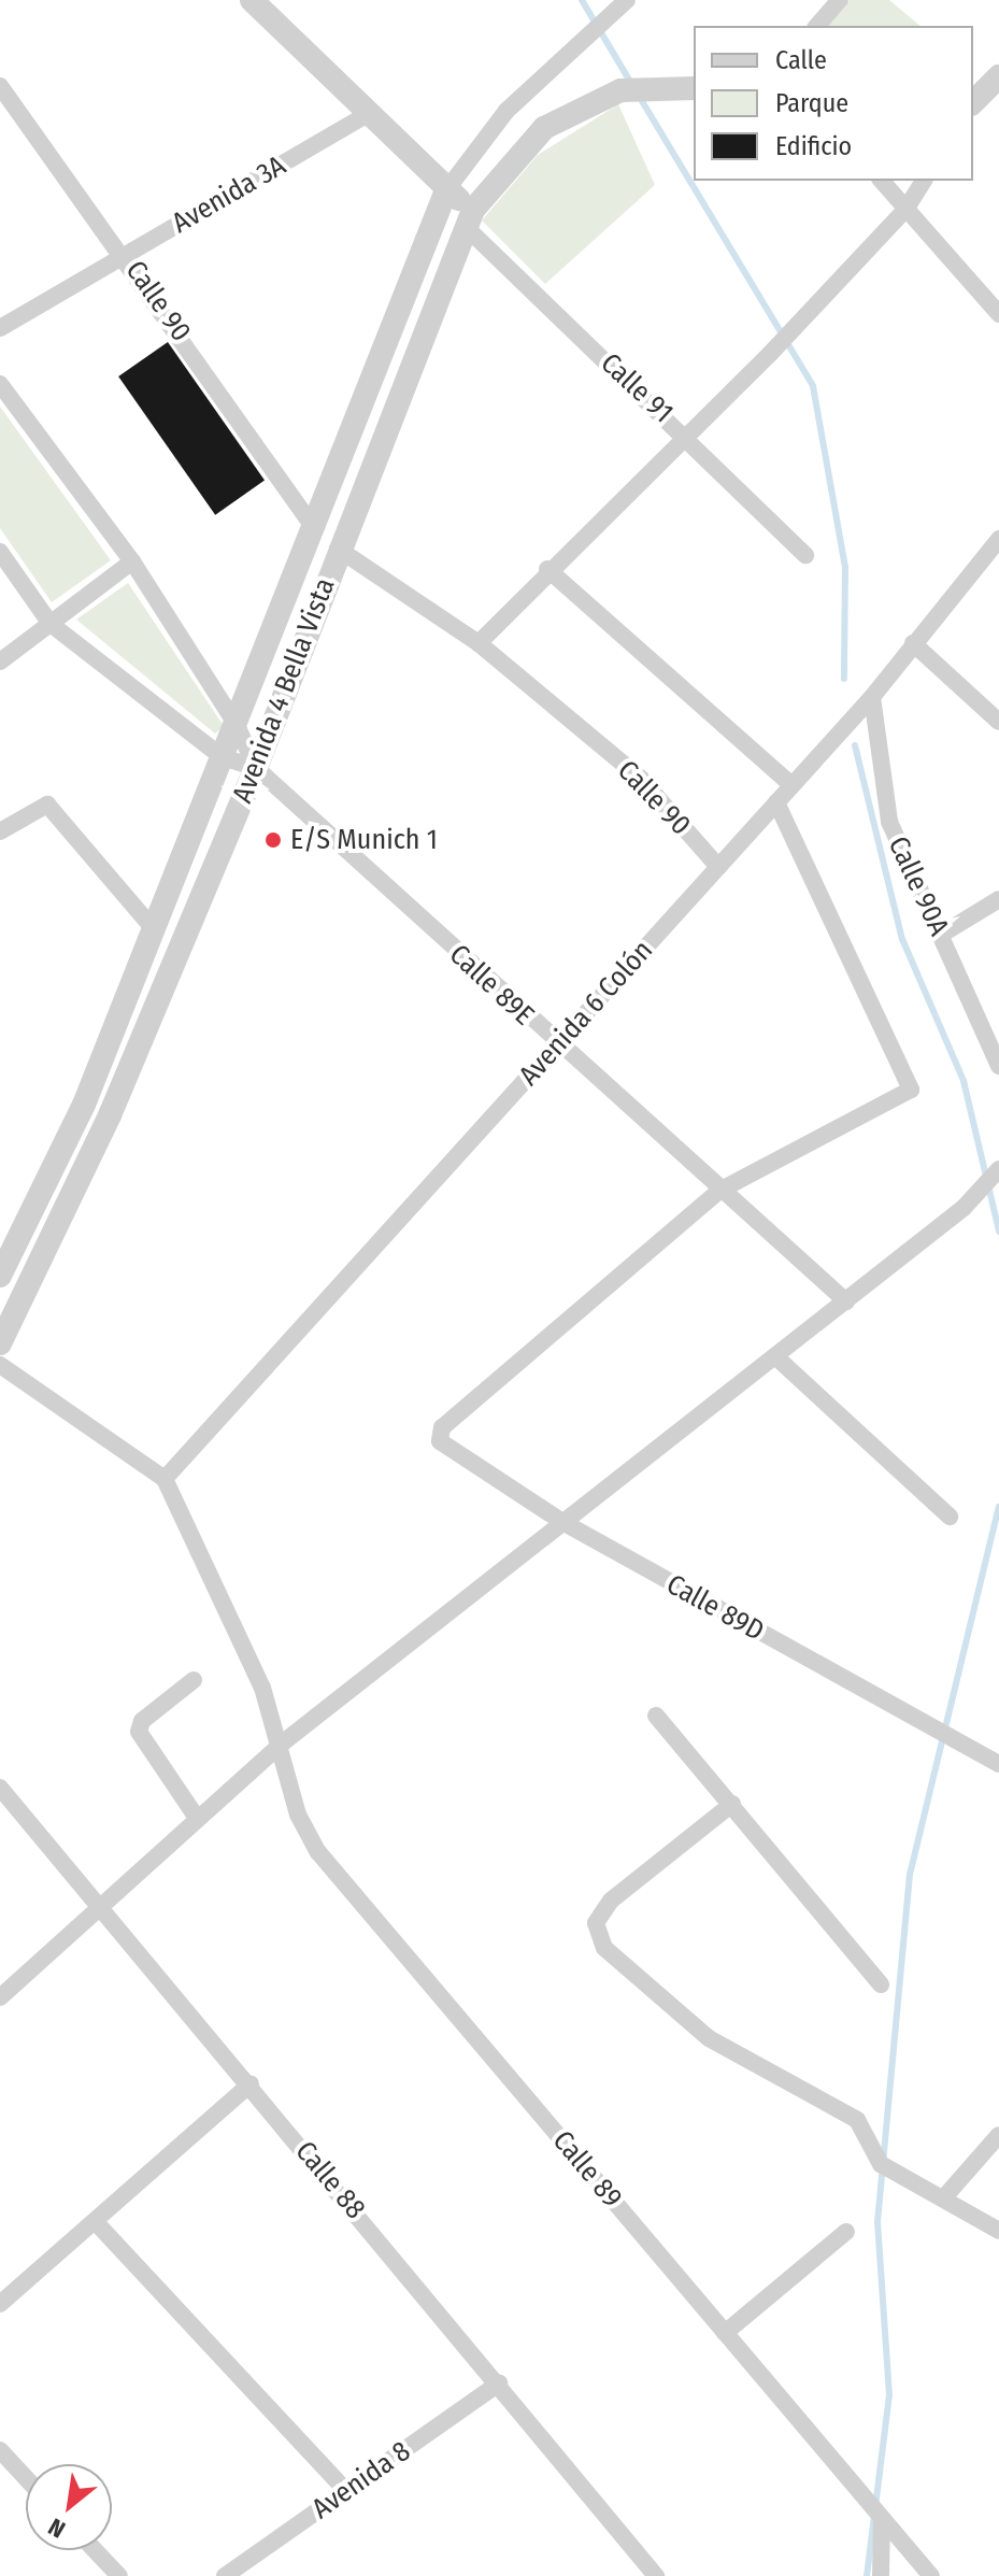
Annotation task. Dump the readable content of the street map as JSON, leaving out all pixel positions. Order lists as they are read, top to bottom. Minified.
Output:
{"streets":{"street":["Avenida 3A","Calle 90","Calle 91","Avenida 4 Bella Vista","Calle 90A","Calle 89E","Avenida 6 Colón","Calle 89D","Calle 89","Calle 88","Avenida 8"]},"crossings":[["Avenida 3A","Calle 90"],["Calle 90","Avenida 4 Bella Vista"],["Calle 90","Avenida 6 Colón"],["Calle 91","Avenida 4 Bella Vista"],["Avenida 4 Bella Vista","Calle 89E"],["Calle 90A","Avenida 6 Colón"],["Calle 89E","Avenida 6 Colón"],["Calle 89E","Calle 89D"],["Avenida 6 Colón","Calle 89"],["Calle 88","Avenida 8"]],"places":["E/S Munich 1"],"legend":["Calle","Parque","Edificio"],"north":"bottom left"}
